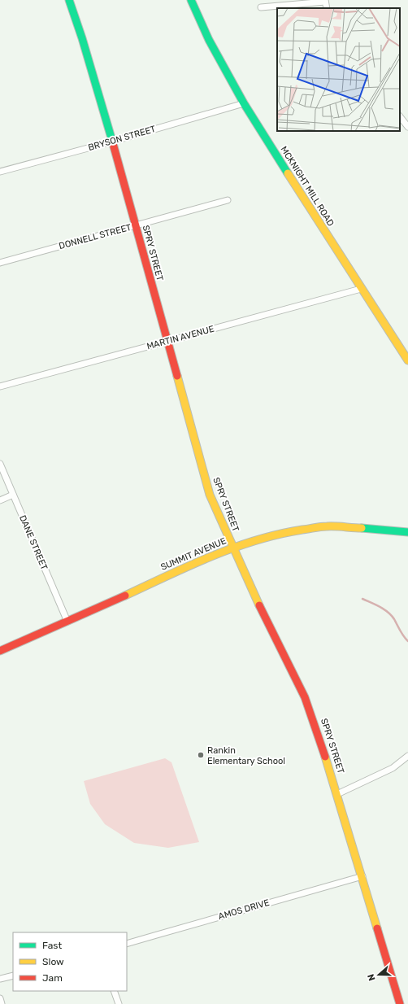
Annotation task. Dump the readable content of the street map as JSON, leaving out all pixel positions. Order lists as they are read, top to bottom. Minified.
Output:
{"streets":{"street":["BRYSON STREET","MCKNIGHT MILL ROAD","DONNELL STREET","SPRY STREET","MARTIN AVENUE","DANE STREET","SUMMIT AVENUE","AMOS DRIVE"]},"crossings":[["BRYSON STREET","MCKNIGHT MILL ROAD"],["BRYSON STREET","SPRY STREET"],["MCKNIGHT MILL ROAD","MARTIN AVENUE"],["DONNELL STREET","SPRY STREET"],["SPRY STREET","MARTIN AVENUE"],["SPRY STREET","SUMMIT AVENUE"],["SPRY STREET","AMOS DRIVE"],["DANE STREET","SUMMIT AVENUE"]],"places":["Rankin Elementary School"],"legend":["Fast","Slow","Jam"],"north":"left"}
